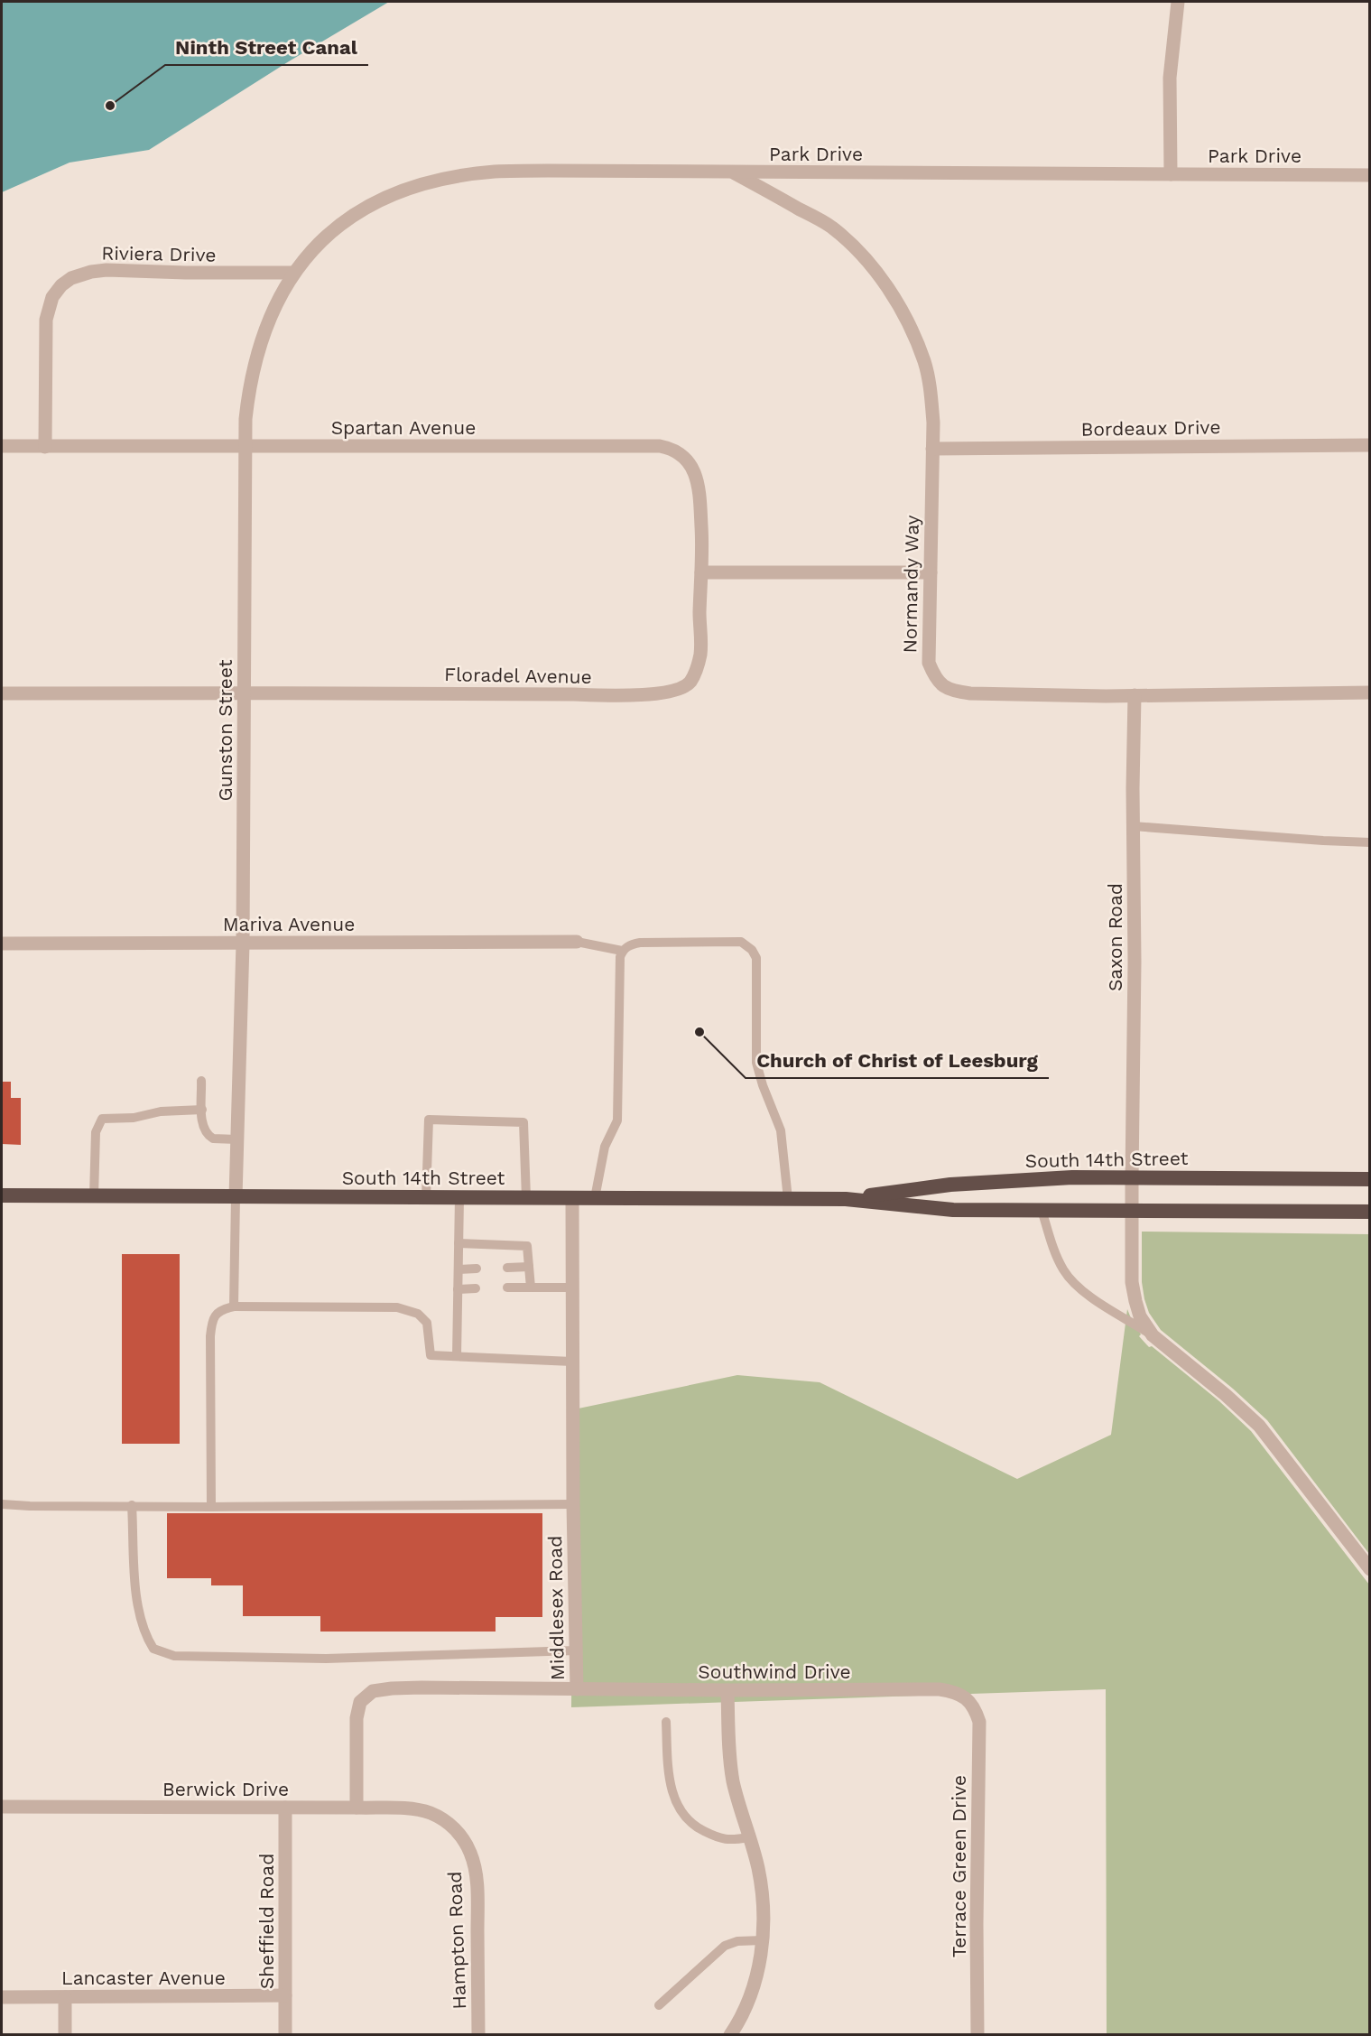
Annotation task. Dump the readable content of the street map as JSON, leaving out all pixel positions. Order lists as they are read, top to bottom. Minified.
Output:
{"streets":{"highway":["South 14th Street"],"street":["Park Drive","Riviera Drive","Spartan Avenue","Bordeaux Drive","Normandy Way","Floradel Avenue","Gunston Street","Mariva Avenue","Saxon Road","Middlesex Road","Southwind Drive","Berwick Drive","Terrace Green Drive","Sheffield Road","Hampton Road","Lancaster Avenue"]},"crossings":[["Park Drive","Riviera Drive"],["Park Drive","Normandy Way"],["Park Drive","Gunston Street"],["Riviera Drive","Spartan Avenue"],["Riviera Drive","Gunston Street"],["Spartan Avenue","Floradel Avenue"],["Spartan Avenue","Gunston Street"],["Bordeaux Drive","Normandy Way"],["Normandy Way","Saxon Road"],["Floradel Avenue","Gunston Street"],["Gunston Street","Mariva Avenue"],["Gunston Street","South 14th Street"],["Saxon Road","South 14th Street"],["South 14th Street","Middlesex Road"],["Middlesex Road","Southwind Drive"],["Middlesex Road","Berwick Drive"],["Southwind Drive","Terrace Green Drive"],["Berwick Drive","Sheffield Road"],["Berwick Drive","Hampton Road"],["Sheffield Road","Lancaster Avenue"]],"places":["Ninth Street Canal","Church of Christ of Leesburg"]}
